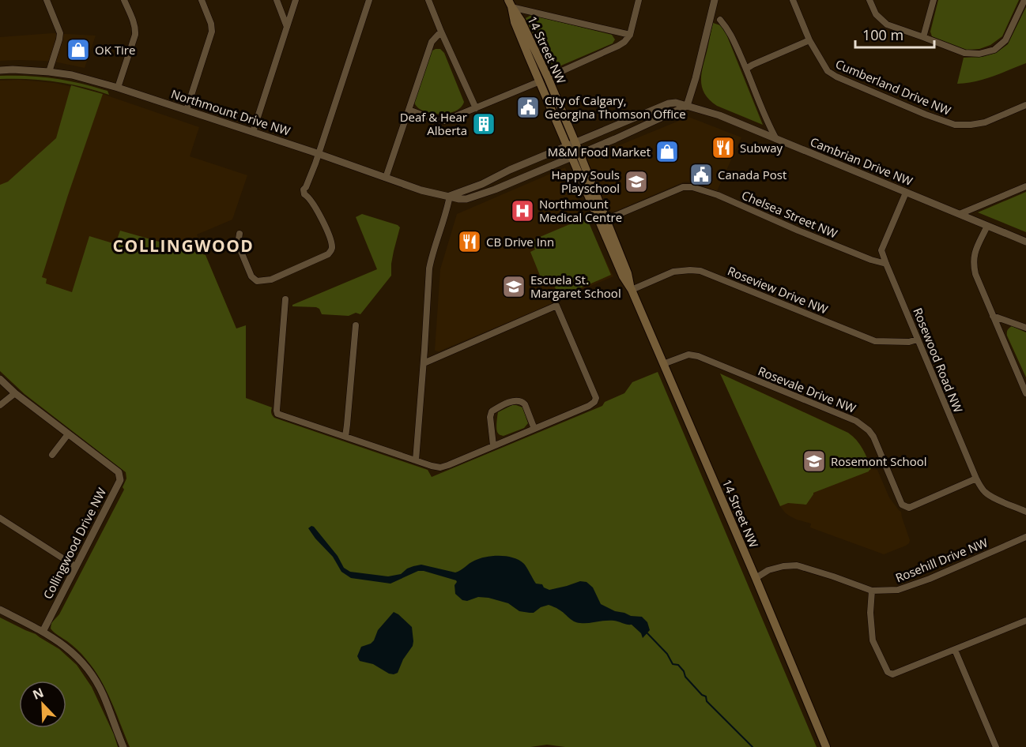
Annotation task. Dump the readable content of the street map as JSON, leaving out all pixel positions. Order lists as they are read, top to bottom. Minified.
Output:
{"streets":{"main road":["14 Street NW"],"street":["Cumberland Drive NW","Northmount Drive NW","Cambrian Drive NW","Chelsea Street NW","Roseview Drive NW","Rosewood Road NW","Rosevale Drive NW","Collingwood Drive NW","Rosehill Drive NW"]},"crossings":[["14 Street NW","Northmount Drive NW"],["14 Street NW","Chelsea Street NW"],["14 Street NW","Roseview Drive NW"],["14 Street NW","Rosevale Drive NW"],["14 Street NW","Rosehill Drive NW"],["Northmount Drive NW","Cambrian Drive NW"],["Cambrian Drive NW","Rosewood Road NW"],["Chelsea Street NW","Rosewood Road NW"],["Roseview Drive NW","Rosewood Road NW"],["Rosewood Road NW","Rosevale Drive NW"]],"districts":["COLLINGWOOD"],"places":{"shop":["OK Tire","M&M Food Market"],"public building":["City of Calgary, Georgina Thomson Office","Canada Post"],"building":["Deaf & Hear Alberta"],"restaurant":["Subway","CB Drive Inn"],"school or university":["Happy Souls Playschool","Escuela St. Margaret School","Rosemont School"],"hospital":["Northmount Medical Centre"]},"scale_bar":"100 m","north":"top left"}
